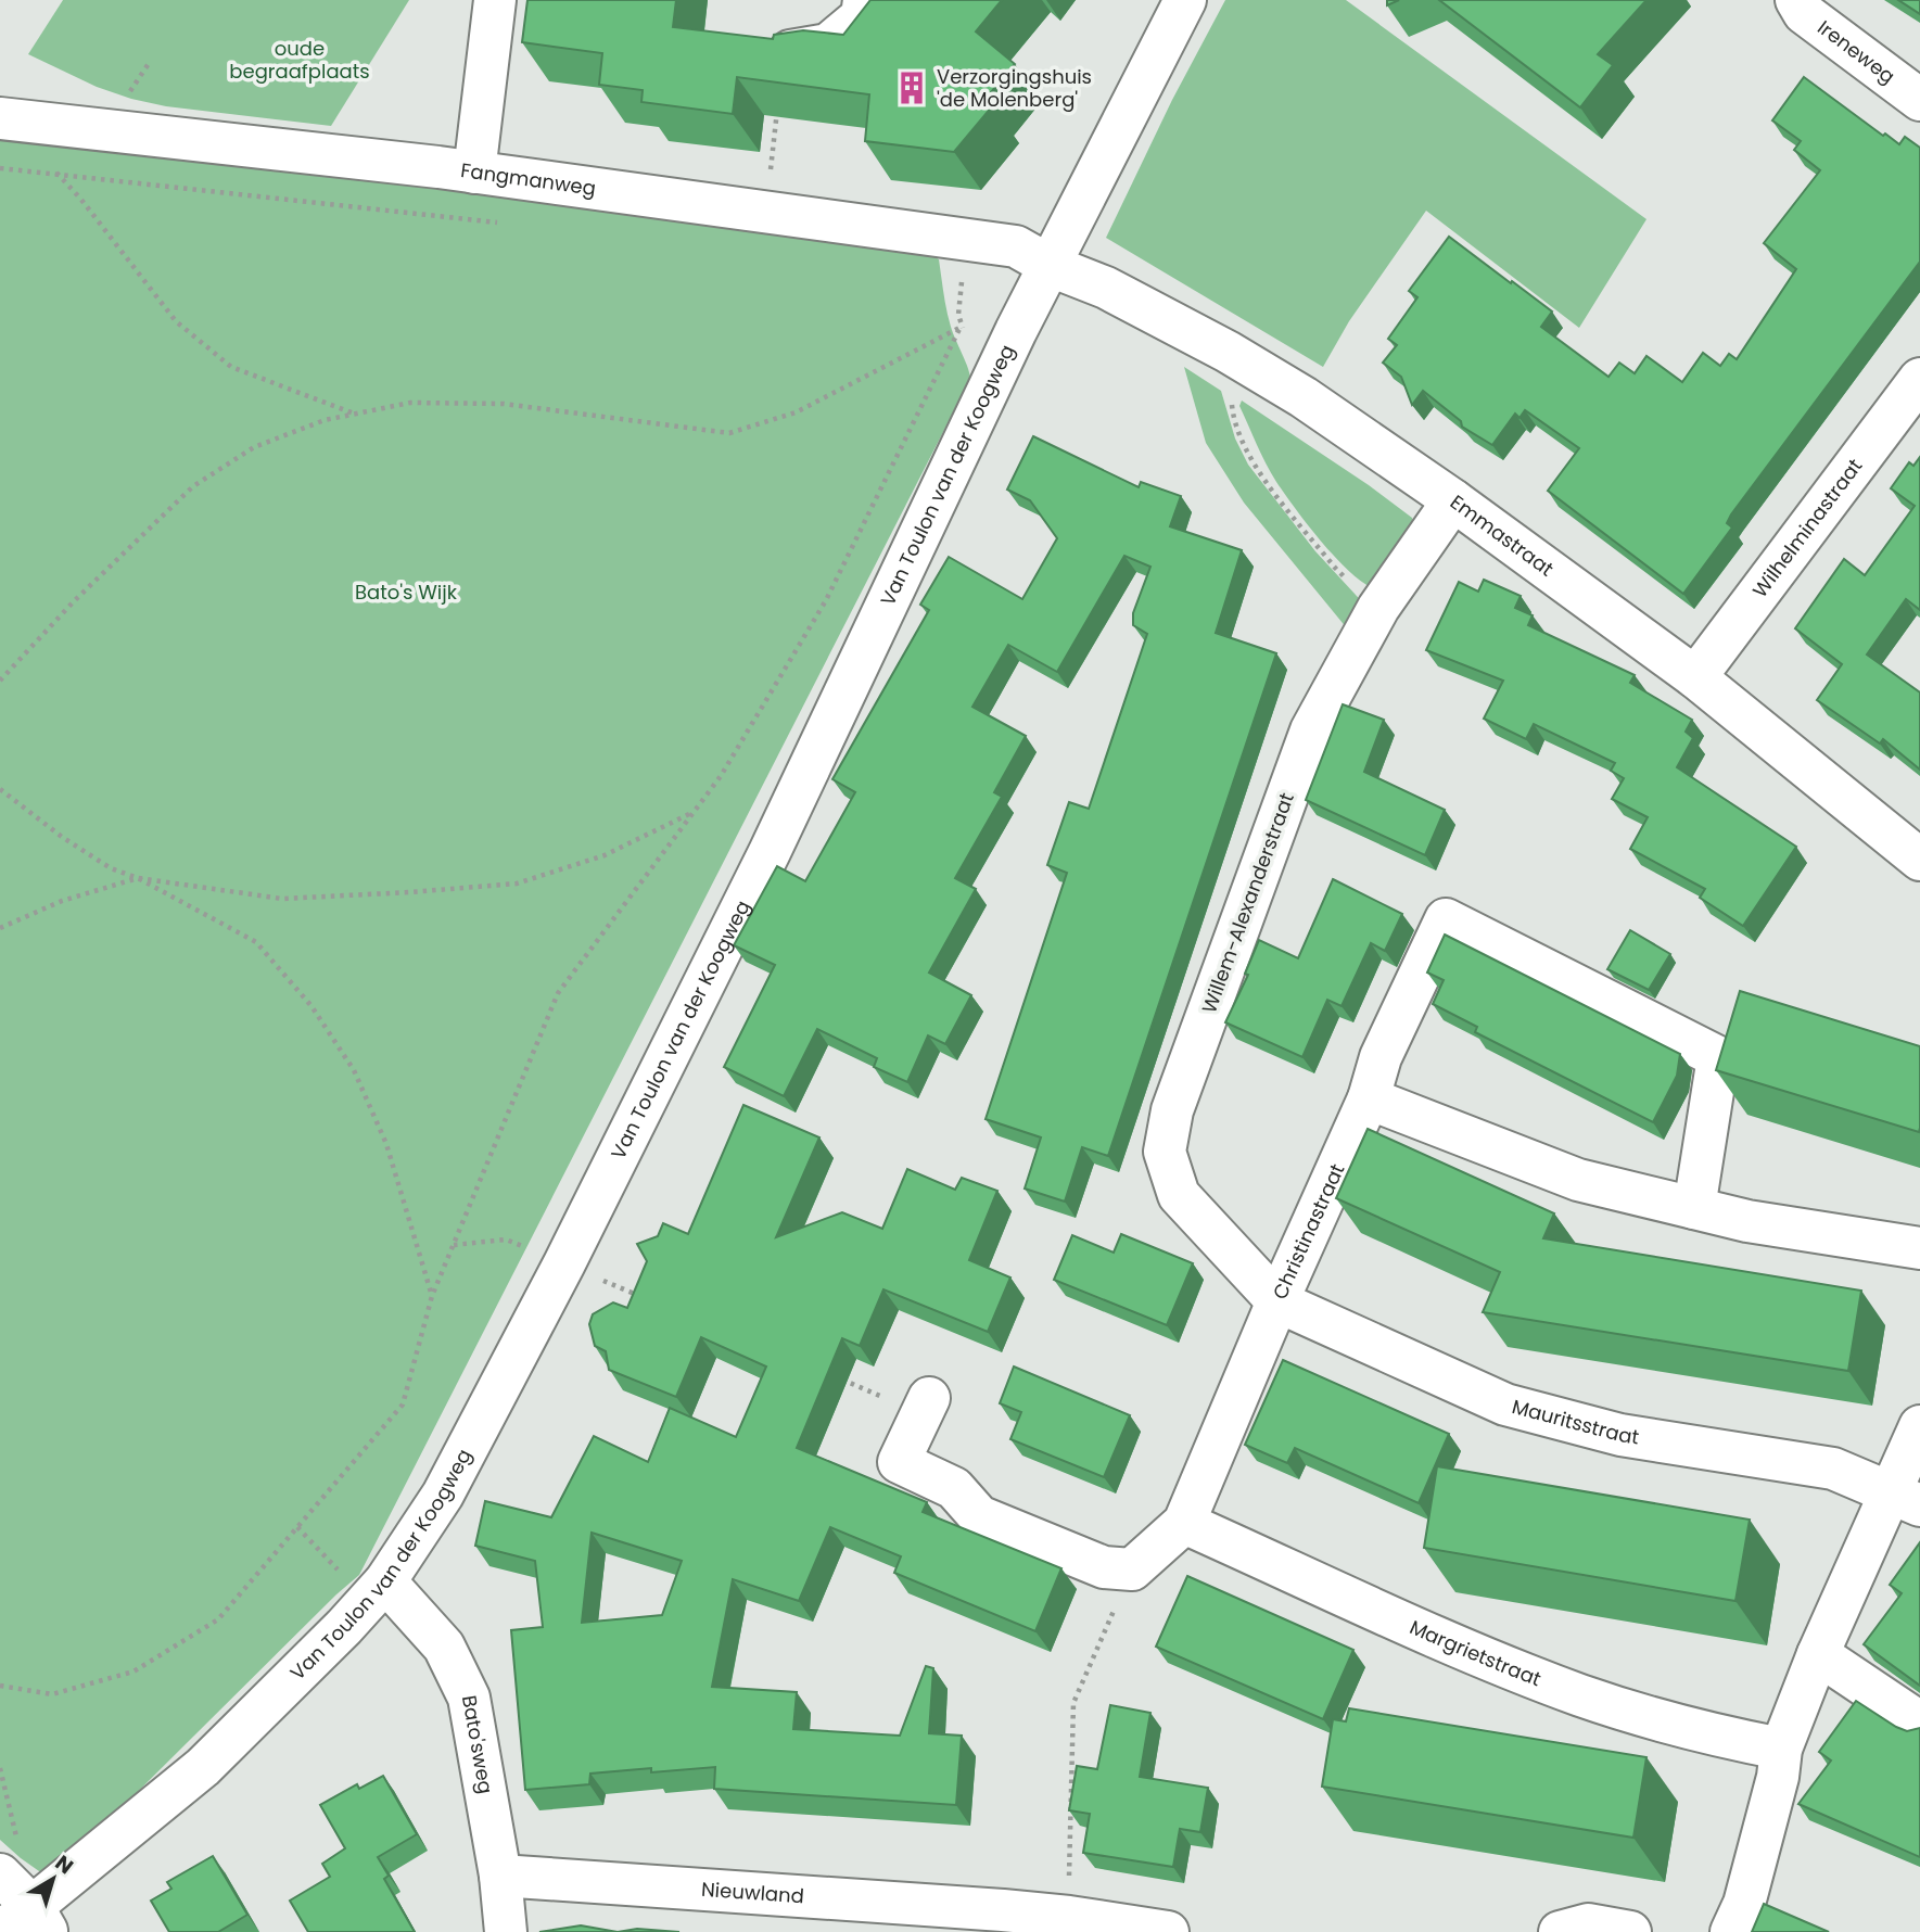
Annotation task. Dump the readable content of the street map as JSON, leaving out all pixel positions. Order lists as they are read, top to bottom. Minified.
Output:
{"streets":{"street":["Ireneweg","Fangmanweg","Van Toulon van der Koogweg","Wilhelminastraat","Emmastraat","Willem-Alexanderstraat","Christinastraat","Mauritsstraat","Margrietstraat","Bato'sweg","Nieuwland"]},"crossings":[["Fangmanweg","Van Toulon van der Koogweg"],["Fangmanweg","Emmastraat"],["Van Toulon van der Koogweg","Emmastraat"],["Van Toulon van der Koogweg","Bato'sweg"],["Wilhelminastraat","Emmastraat"],["Emmastraat","Willem-Alexanderstraat"],["Willem-Alexanderstraat","Christinastraat"],["Willem-Alexanderstraat","Mauritsstraat"],["Christinastraat","Mauritsstraat"],["Christinastraat","Margrietstraat"],["Bato'sweg","Nieuwland"]],"parks":["oude begraafplaats","Bato's Wijk"],"places":{"building":["Verzorgingshuis 'de Molenberg'"]},"north":"top right"}
